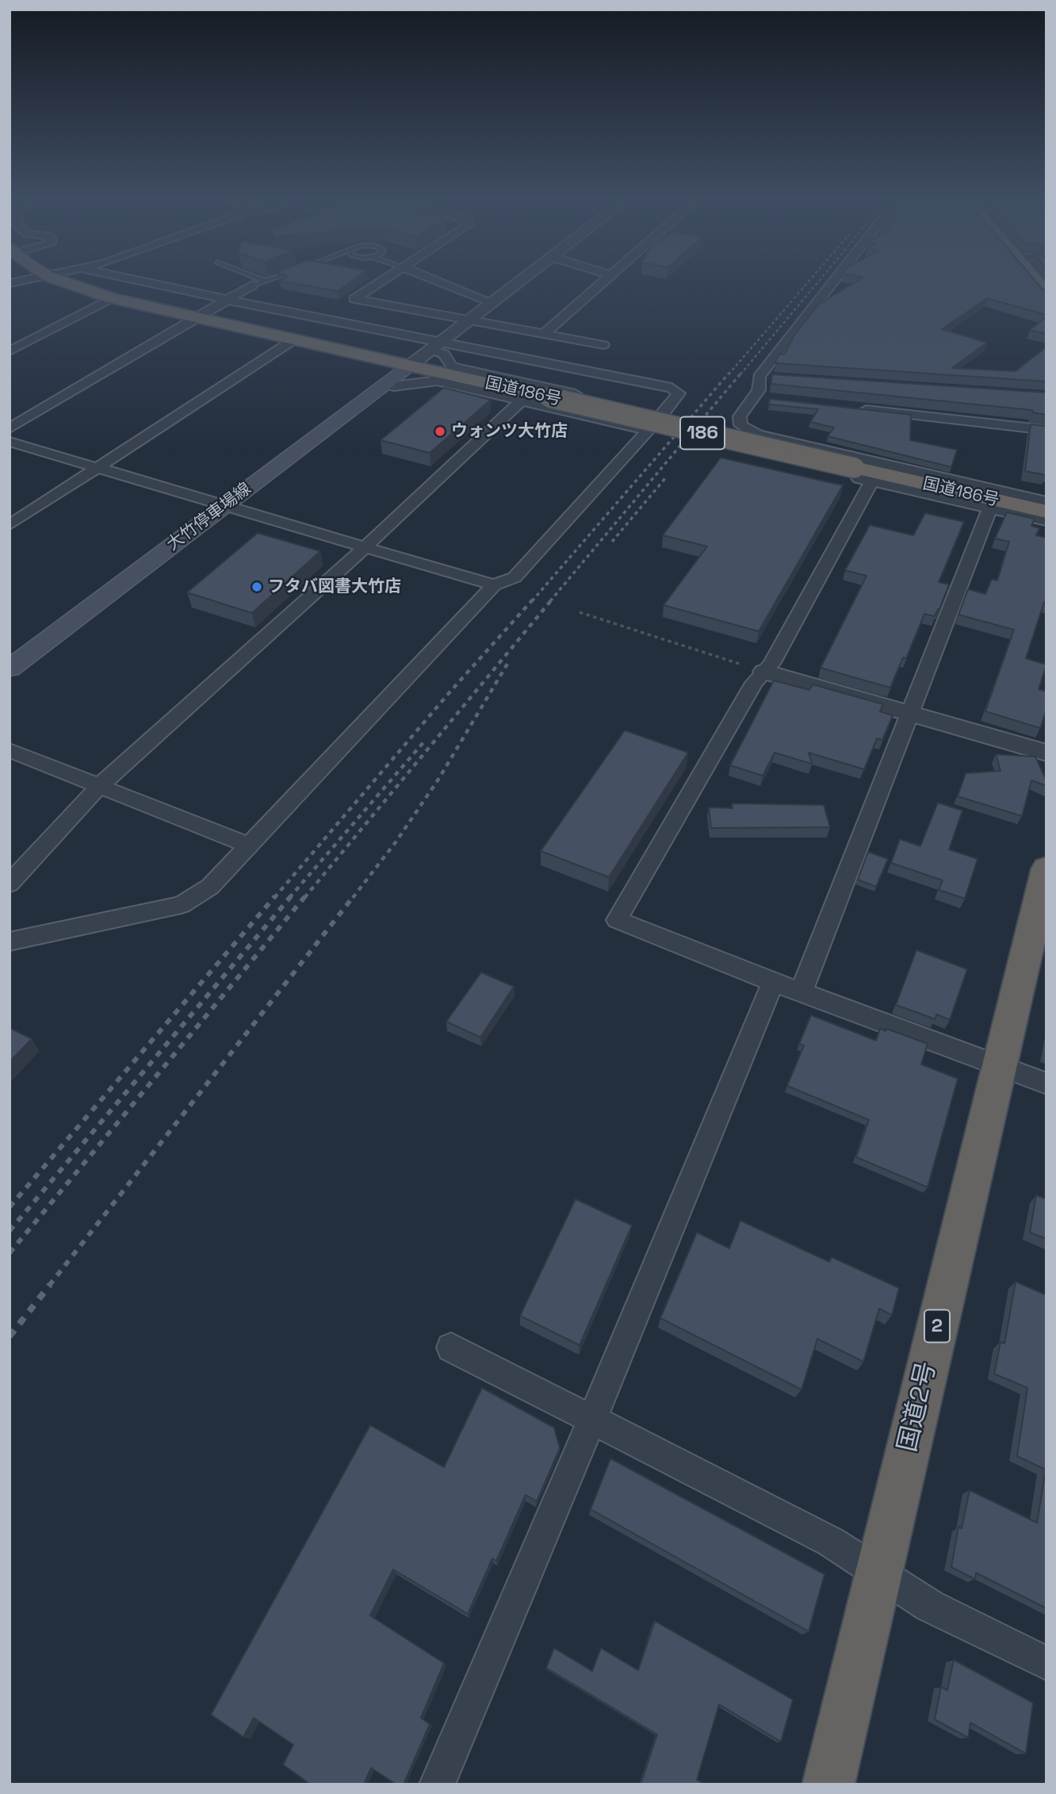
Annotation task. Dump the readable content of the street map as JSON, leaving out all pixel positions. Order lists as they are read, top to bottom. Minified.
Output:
{"streets":{"highway":["国道186号","186","2","国道2号"],"main road":["大竹停車場線"]},"crossings":[["国道186号","大竹停車場線"]],"places":["ウォンツ大竹店","フタバ図書大竹店"]}
